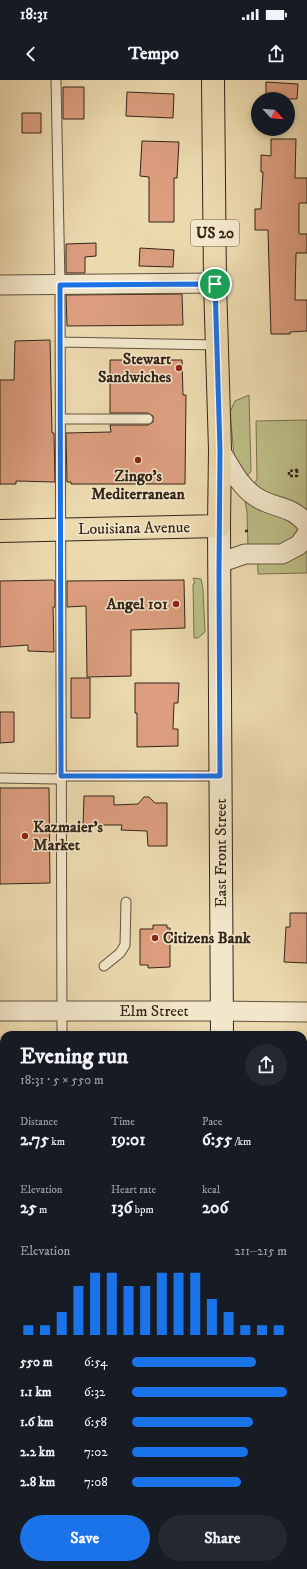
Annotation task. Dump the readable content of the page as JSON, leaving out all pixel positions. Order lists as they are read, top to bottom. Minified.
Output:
{"streets":{"main road":["US 20","Louisiana Avenue","East Front Street"],"street":["Elm Street"]},"crossings":[["US 20","Louisiana Avenue"],["US 20","East Front Street"],["Louisiana Avenue","East Front Street"],["East Front Street","Elm Street"]],"places":["Stewart Sandwiches","Zingo's Mediterranean","Angel 101","Kazmaier's Market","Citizens Bank"],"north":"bottom right","page":{"status":"18:31","header":"Tempo","heading":["Evening run","18:31 · 5 × 550 m"],"stats":[["Distance","2.75 km"],["Time","19:01"],["Pace","6:55 /km"],["Elevation","25 m"],["Heart rate","136 bpm"],["kcal","206"]],"chart":["Elevation","211–215 m"],"list":[{"name":"550 m","note":"6:54"},{"name":"1.1 km","note":"6:32"},{"name":"1.6 km","note":"6:58"},{"name":"2.2 km","note":"7:02"},{"name":"2.8 km","note":"7:08"}],"buttons":["Save","Share"]}}
